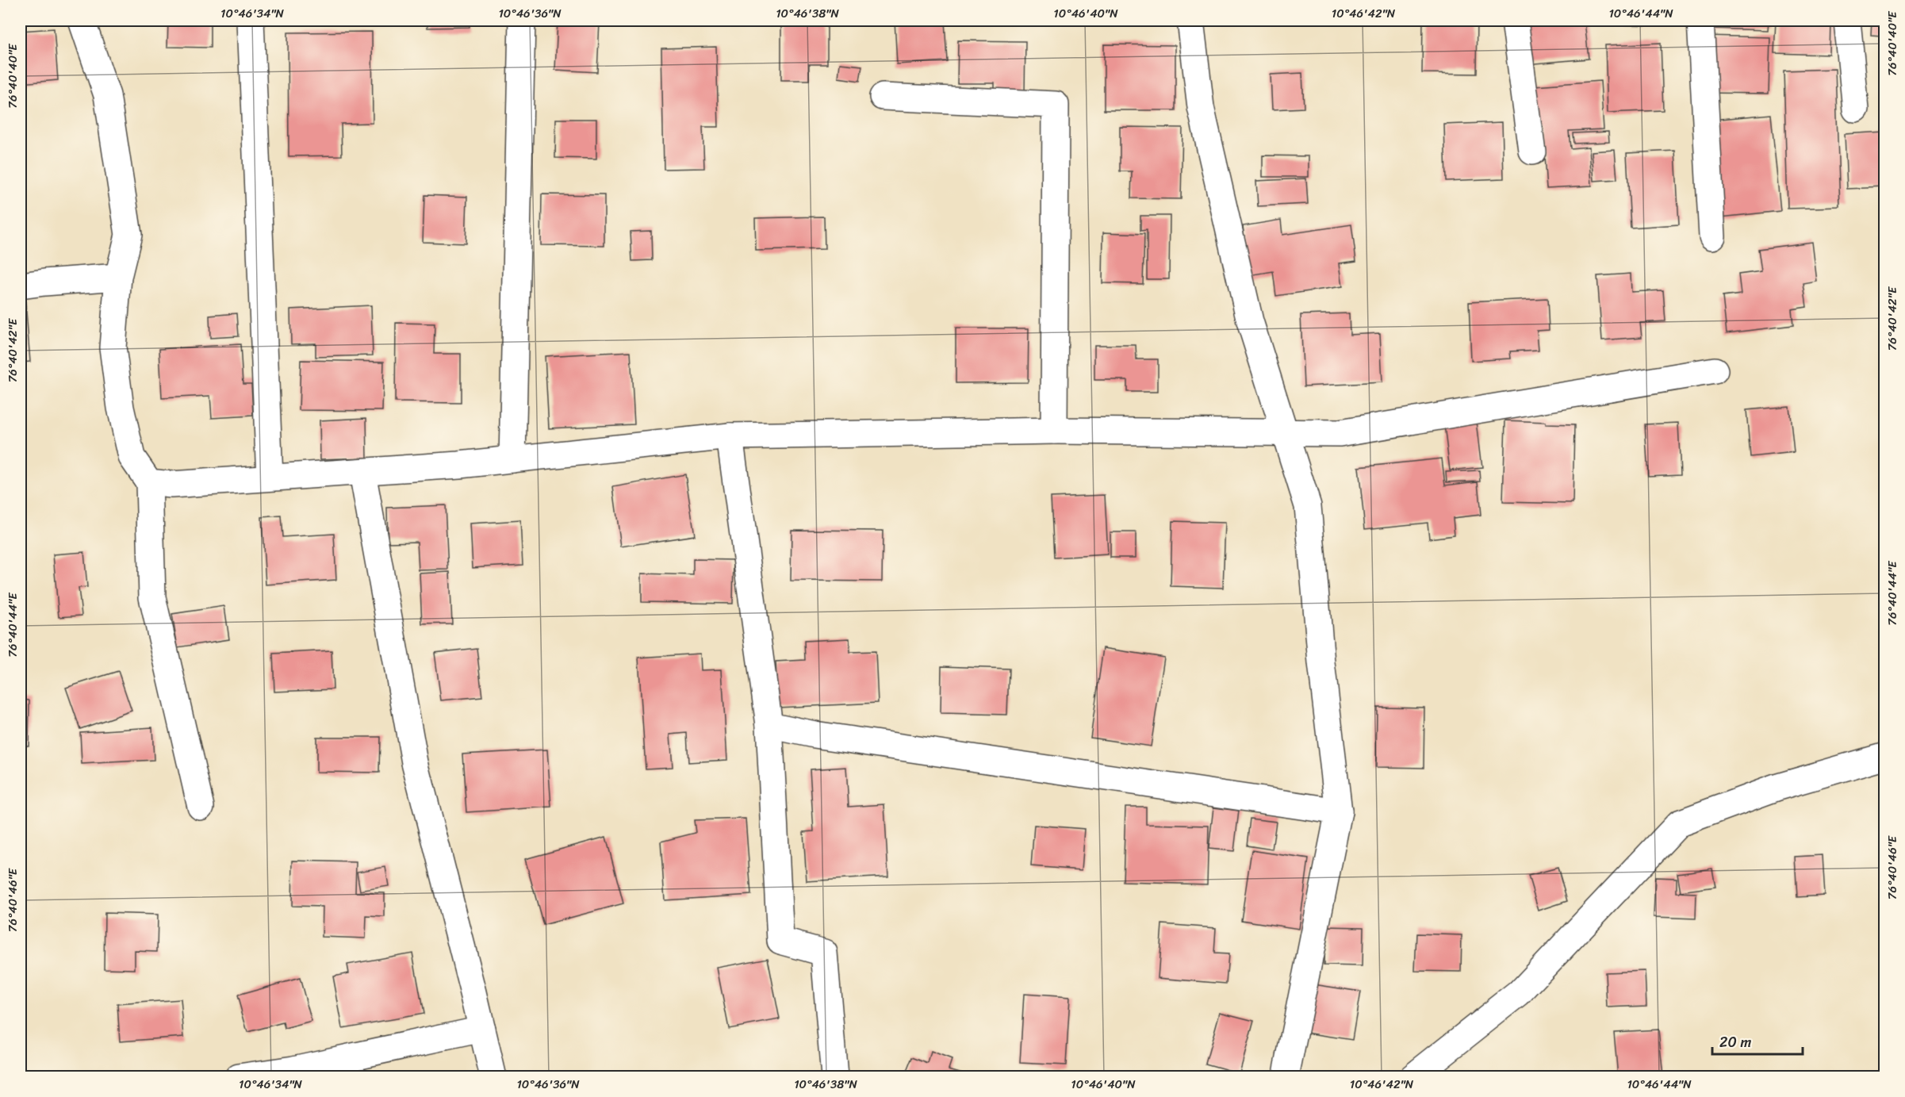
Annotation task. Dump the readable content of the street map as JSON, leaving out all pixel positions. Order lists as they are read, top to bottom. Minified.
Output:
{"scale_bar":"20 m","coordinates":["10°46'34\"N","10°46'36\"N","10°46'38\"N","10°46'40\"N","10°46'42\"N","10°46'44\"N","76°40'40\"E","76°40'42\"E","76°40'44\"E","76°40'46\"E"]}
